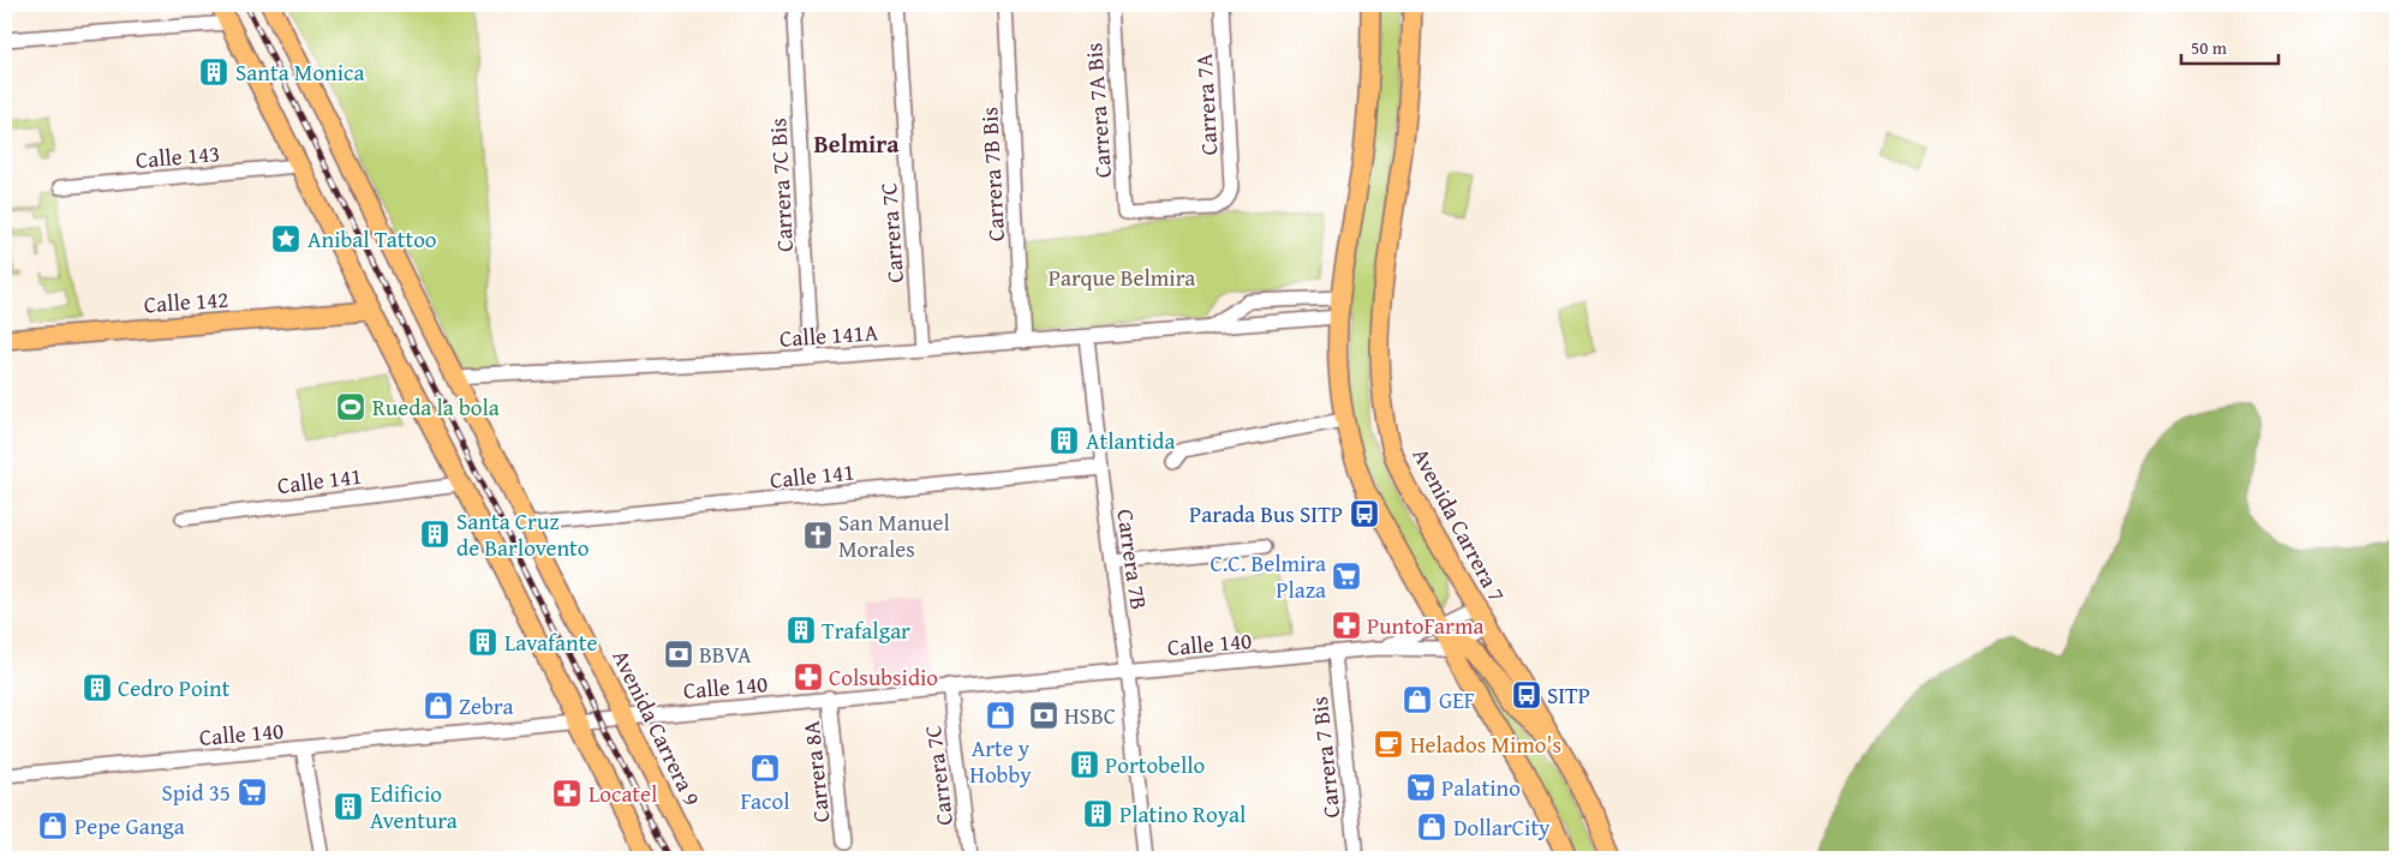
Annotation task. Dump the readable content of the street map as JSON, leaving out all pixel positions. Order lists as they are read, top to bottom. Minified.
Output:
{"streets":{"main road":["Calle 142","Avenida Carrera 7","Avenida Carrera 9"],"street":["Carrera 7A","Carrera 7A Bis","Calle 143","Carrera 7B Bis","Carrera 7C Bis","Carrera 7C","Calle 141A","Calle 141","Carrera 7B","Calle 140","Carrera 7 Bis","Carrera 8A"]},"crossings":[["Carrera 7A","Carrera 7A Bis"],["Carrera 7B Bis","Calle 141A"],["Carrera 7C Bis","Calle 141A"],["Carrera 7C","Calle 141A"],["Carrera 7C","Calle 140"],["Calle 141A","Carrera 7B"],["Calle 141A","Avenida Carrera 9"],["Calle 141","Carrera 7B"],["Calle 141","Avenida Carrera 9"],["Avenida Carrera 7","Calle 140"],["Carrera 7B","Calle 140"],["Calle 140","Avenida Carrera 9"],["Calle 140","Carrera 7 Bis"],["Calle 140","Carrera 8A"]],"districts":["Belmira"],"parks":["Parque Belmira"],"places":{"building":["Santa Monica","Atlantida","Santa Cruz de Barlovento","Trafalgar","Lavafante","Cedro Point","Portobello","Edificio Aventura","Platino Royal"],"place":["Anibal Tattoo"],"sports":["Rueda la bola"],"bus stop":["Parada Bus SITP","SITP"],"church":["San Manuel Morales"],"supermarket":["C.C. Belmira Plaza","Palatino","Spid 35"],"pharmacy":["PuntoFarma","Colsubsidio","Locatel"],"bank":["BBVA","HSBC"],"shop":["GEF","Zebra","Arte y Hobby","Facol","Pepe Ganga","DollarCity"],"cafe":["Helados Mimo's"]},"scale_bar":"50 m"}
